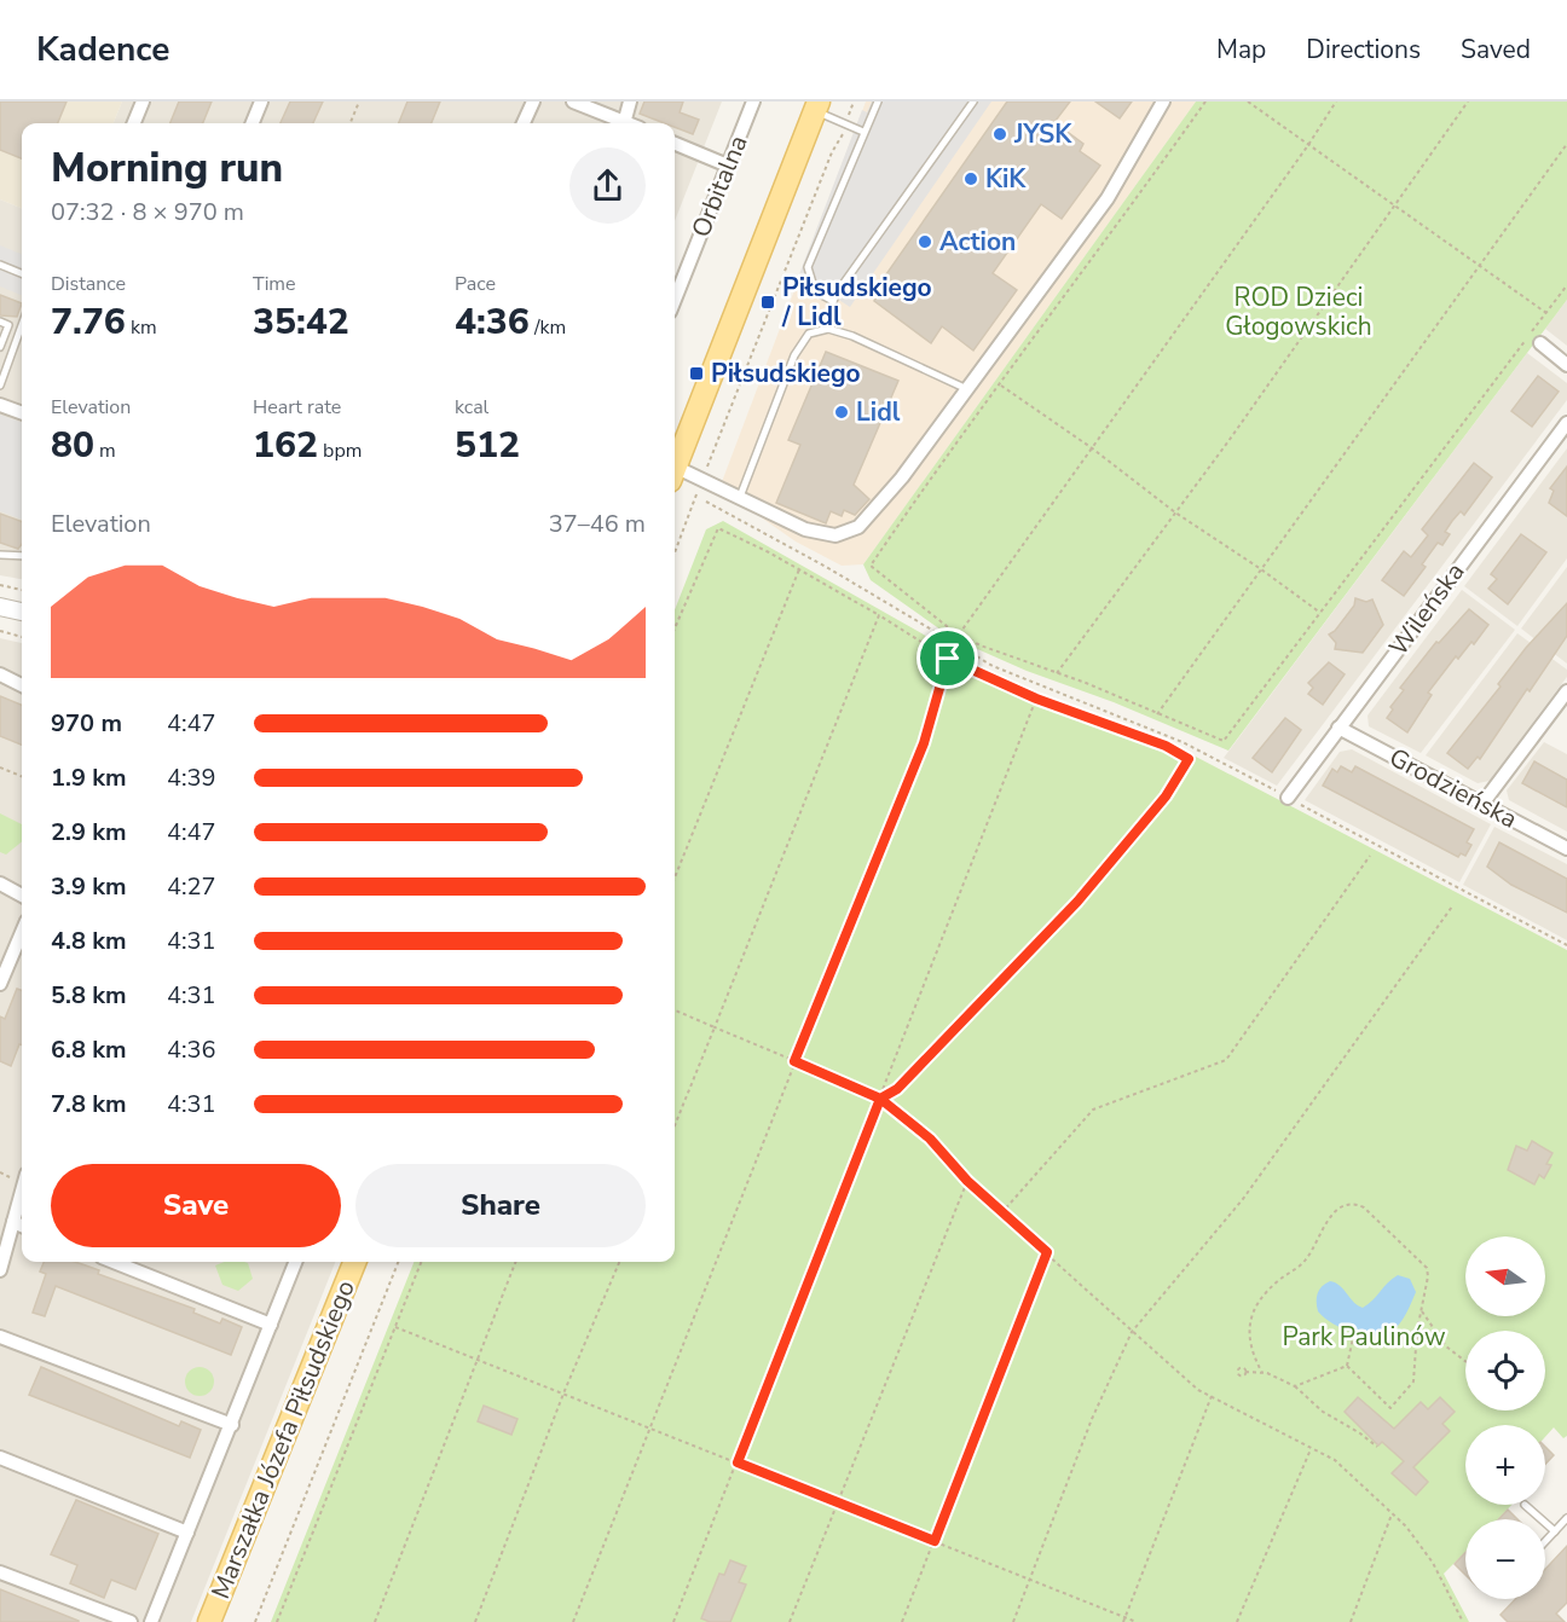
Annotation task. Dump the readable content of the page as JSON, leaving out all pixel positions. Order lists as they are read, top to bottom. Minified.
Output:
{"streets":{"main road":["Marszałka Józefa Piłsudskiego"],"street":["Orbitalna","Wileńska","Grodzieńska"]},"crossings":[["Wileńska","Grodzieńska"]],"parks":["ROD Dzieci Głogowskich","Park Paulinów"],"places":{"other":["JYSK","KiK","Action","Lidl"],"transit":["Piłsudskiego / Lidl","Piłsudskiego"]},"north":"left","page":{"header":"Kadence","nav":["Map","Directions","Saved"],"heading":["Morning run","07:32 · 8 × 970 m"],"stats":[["Distance","7.76 km"],["Time","35:42"],["Pace","4:36 /km"],["Elevation","80 m"],["Heart rate","162 bpm"],["kcal","512"]],"chart":["Elevation","37–46 m"],"list":[{"name":"970 m","note":"4:47"},{"name":"1.9 km","note":"4:39"},{"name":"2.9 km","note":"4:47"},{"name":"3.9 km","note":"4:27"},{"name":"4.8 km","note":"4:31"},{"name":"5.8 km","note":"4:31"},{"name":"6.8 km","note":"4:36"},{"name":"7.8 km","note":"4:31"}],"buttons":["Save","Share"],"map_buttons":["+","−"]}}
